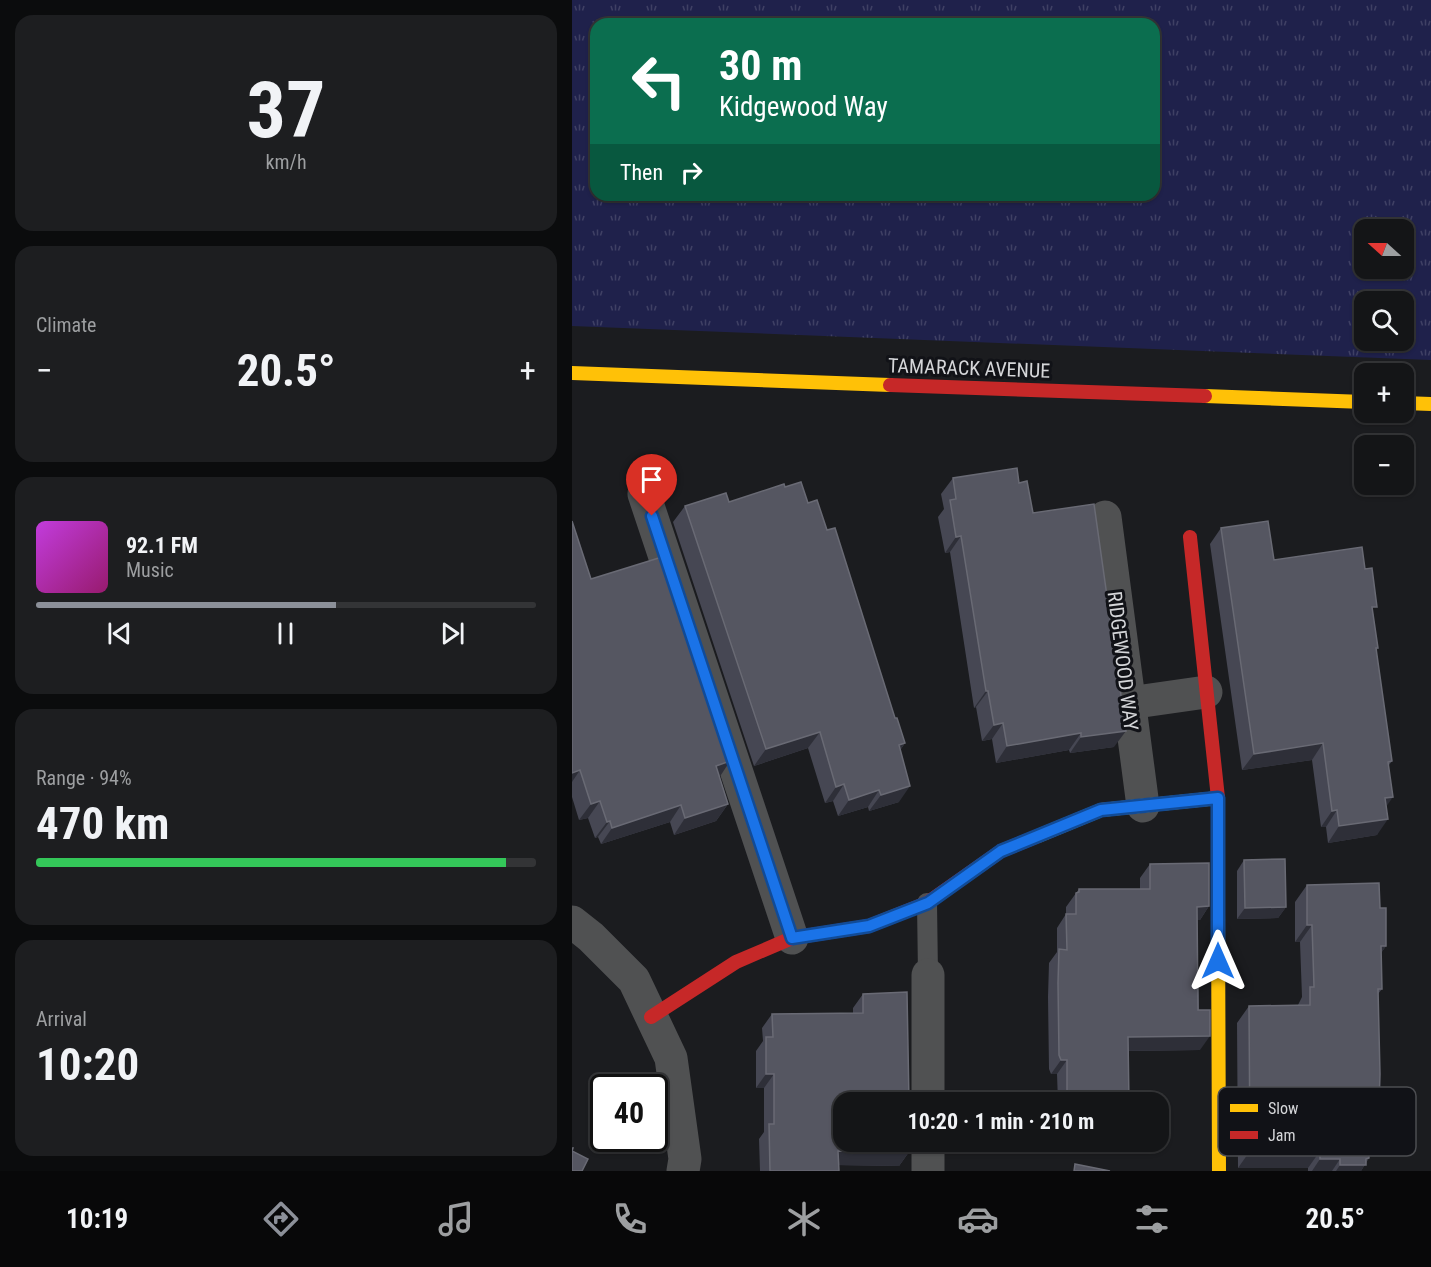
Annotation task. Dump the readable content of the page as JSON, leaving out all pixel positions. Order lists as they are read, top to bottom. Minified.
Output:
{"streets":{"street":["TAMARACK AVENUE","RIDGEWOOD WAY"]},"legend":["Slow","Jam"],"north":"left","page":{"tile":[["37","km/h"],"Climate",["Range · 94%","470 km"],["Arrival","10:20"]],"turn":["30 m","Kidgewood Way"],"then":"Then","map_buttons":["+","−"],"heat":["−","20.5°","+"],"song":["92.1 FM","Music"],"limit":"40","trip":"10:20 · 1 min · 210 m","tabs":["10:19","20.5°"]}}
